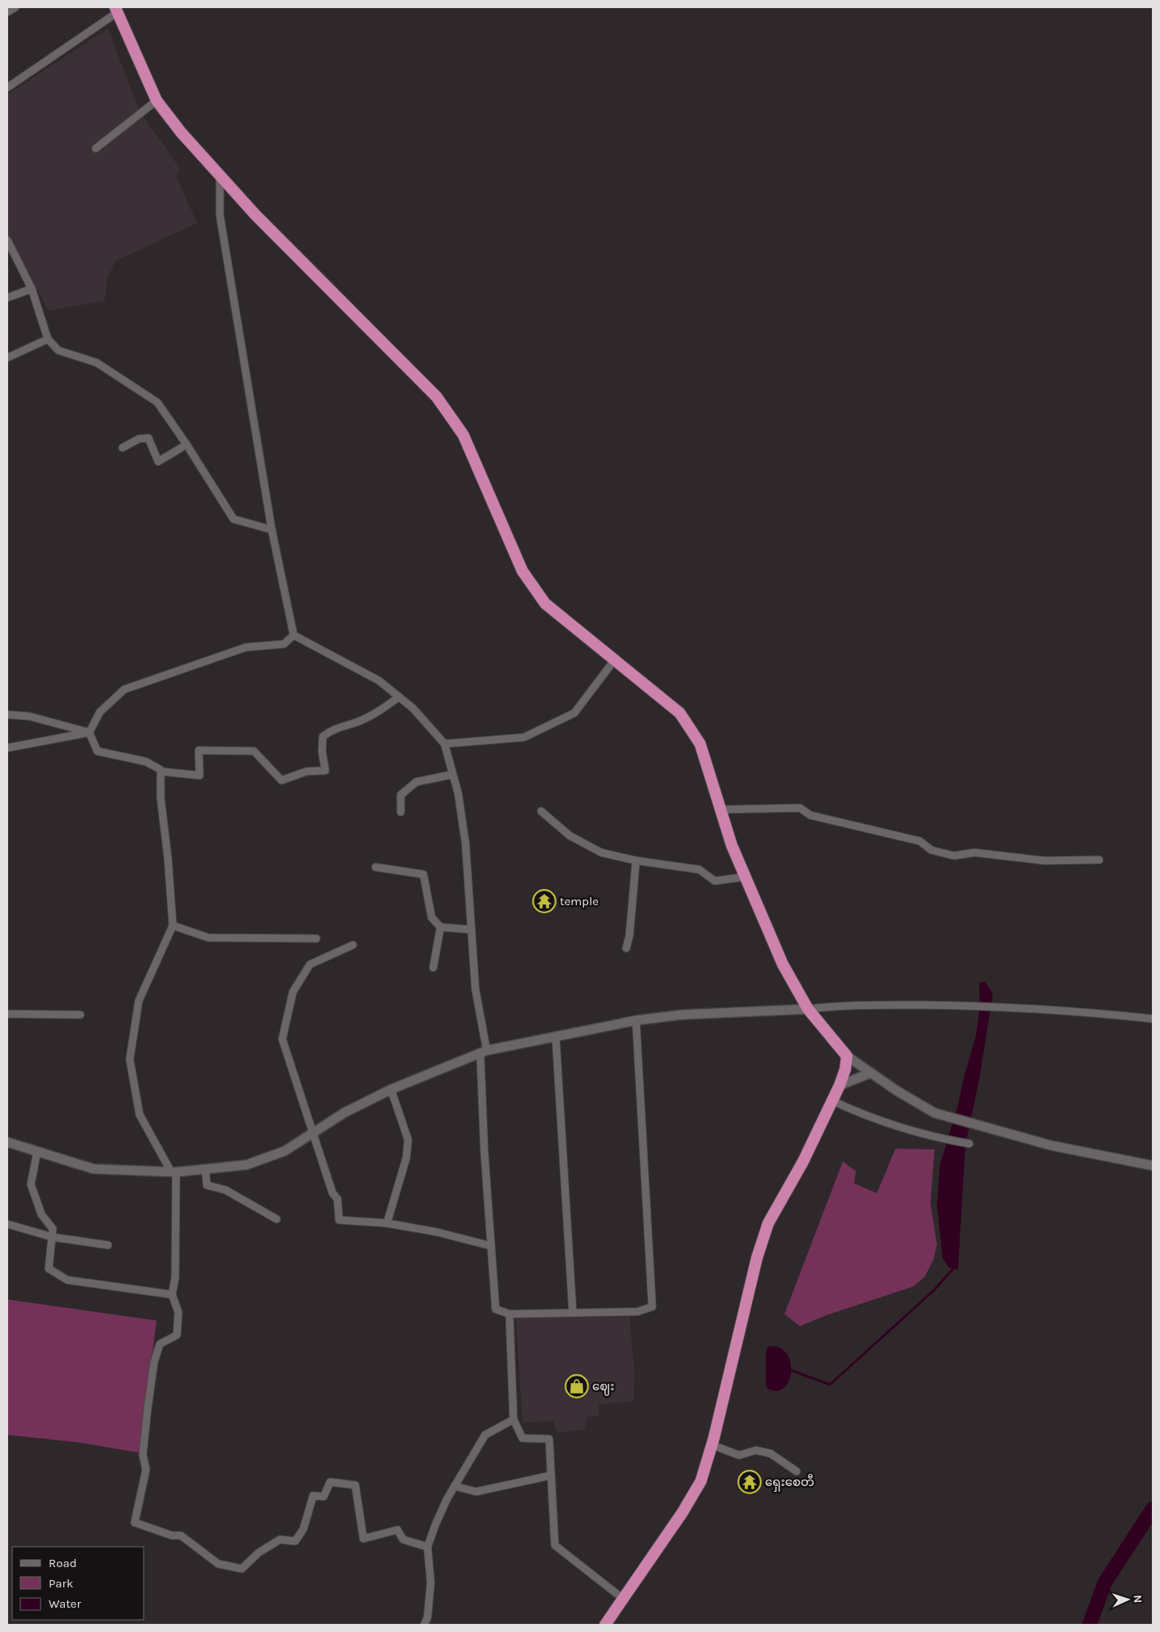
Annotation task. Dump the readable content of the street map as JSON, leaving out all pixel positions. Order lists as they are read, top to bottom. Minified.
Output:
{"places":{"temple":["temple","ရှေးစေတီ"],"shop":["ဈေး"]},"legend":["Road","Park","Water"],"north":"right"}
